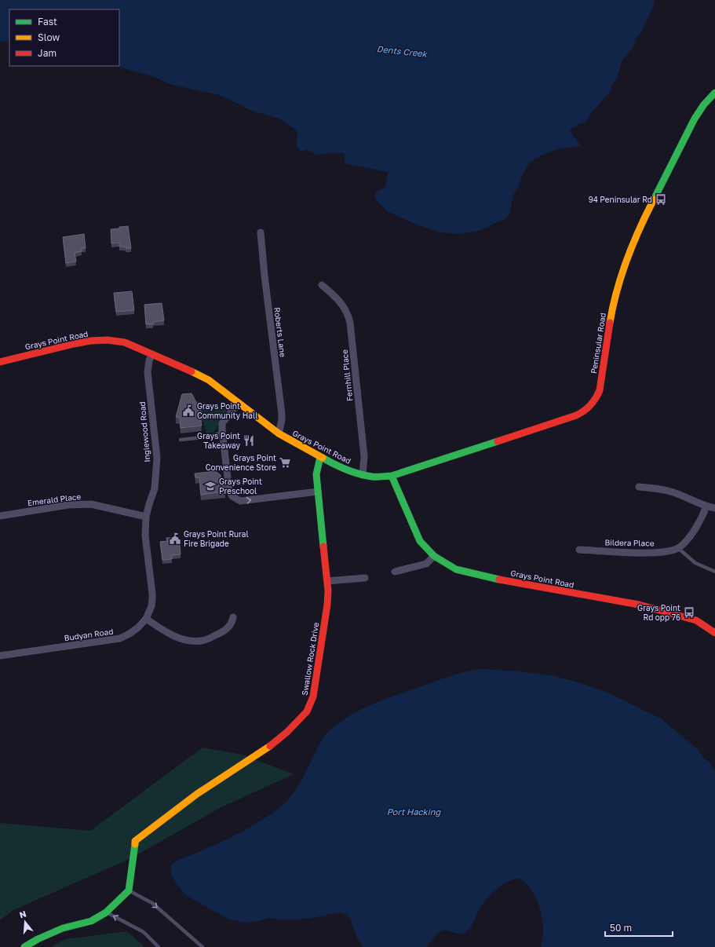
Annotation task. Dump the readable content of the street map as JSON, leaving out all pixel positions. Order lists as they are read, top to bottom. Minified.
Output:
{"streets":{"street":["Roberts Lane","Grays Point Road","Peninsular Road","Fernhill Place","Inglewood Road","Emerald Place","Bildera Place","Budyan Road","Swallow Rock Drive"]},"crossings":[["Roberts Lane","Grays Point Road"],["Grays Point Road","Peninsular Road"],["Grays Point Road","Fernhill Place"],["Grays Point Road","Inglewood Road"],["Grays Point Road","Swallow Rock Drive"],["Inglewood Road","Emerald Place"],["Inglewood Road","Budyan Road"]],"water":["Dents Creek","Port Hacking"],"places":{"bus stop":["94 Peninsular Rd","Grays Point Rd opp 76"],"public building":["Grays Point Community Hall","Grays Point Rural Fire Brigade"],"restaurant":["Grays Point Takeaway"],"supermarket":["Grays Point Convenience Store"],"school or university":["Grays Point Preschool"]},"legend":["Fast","Slow","Jam"],"scale_bar":"50 m","north":"top"}
